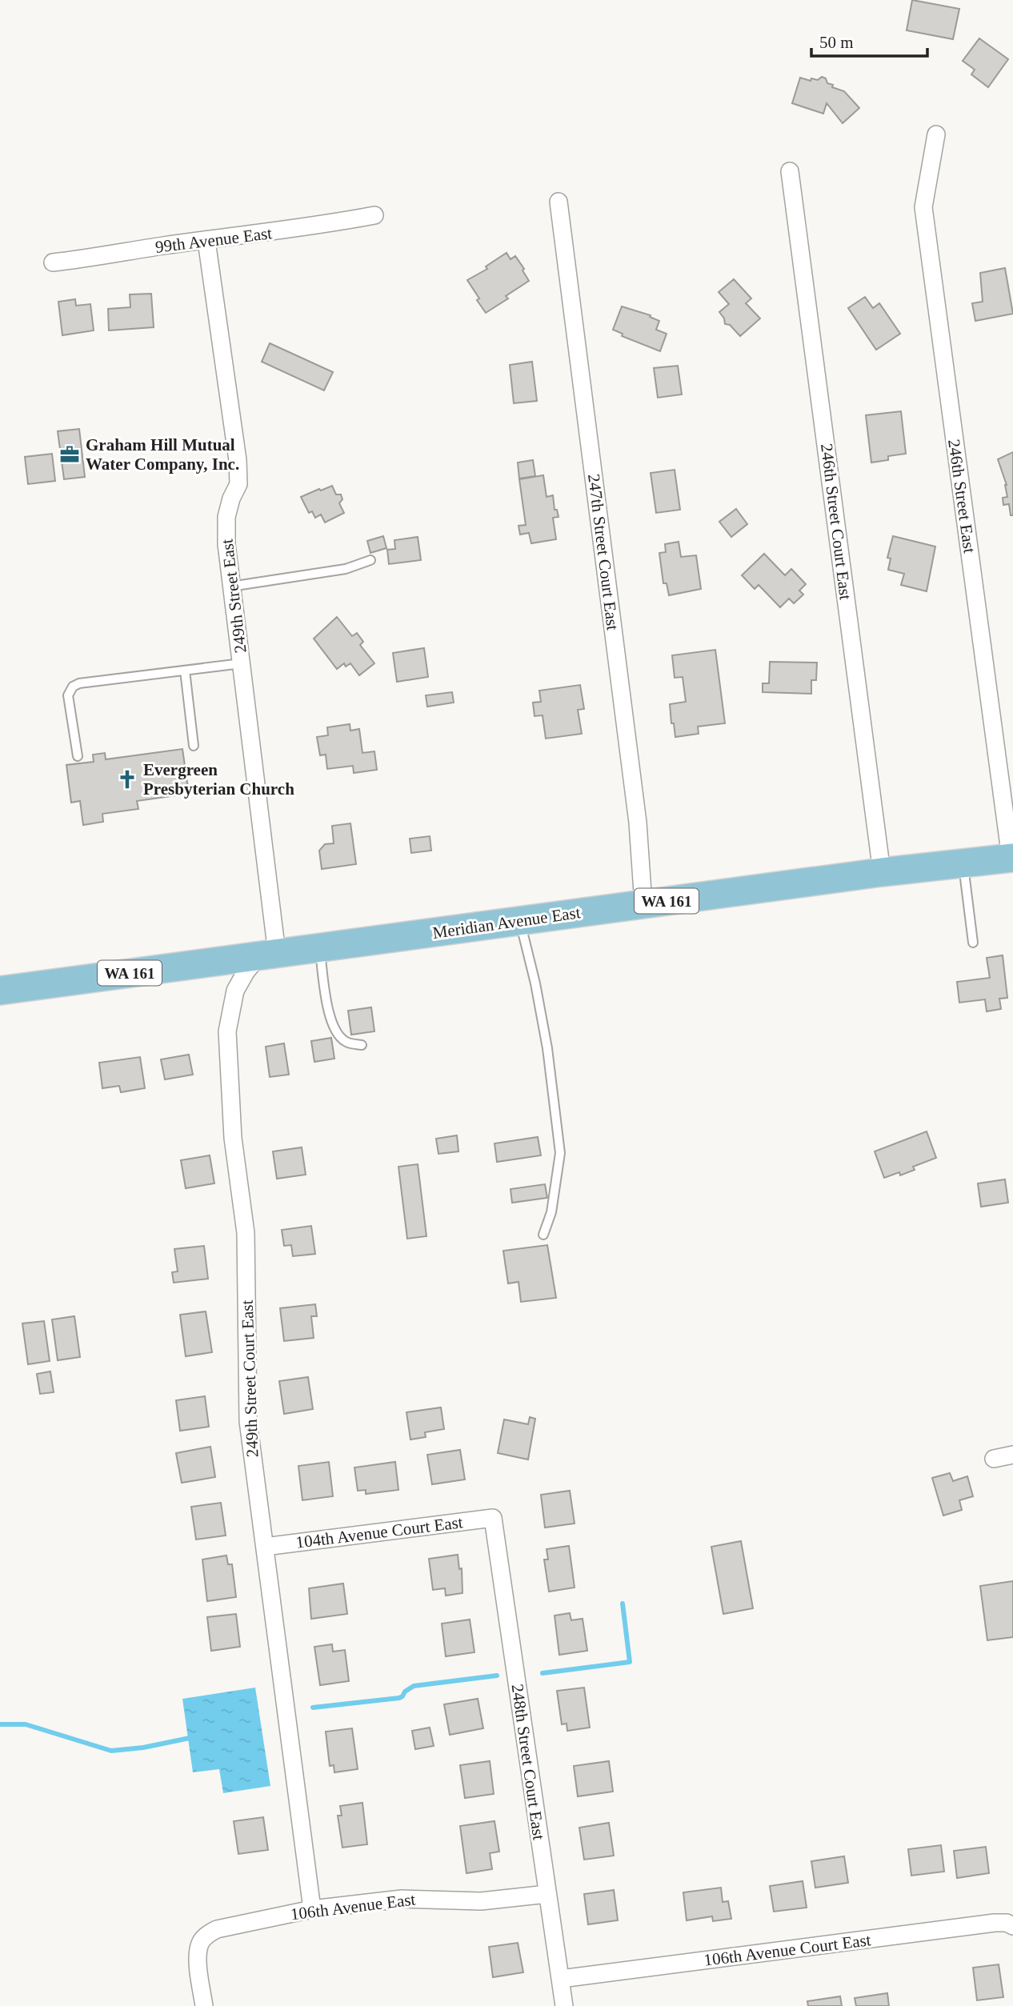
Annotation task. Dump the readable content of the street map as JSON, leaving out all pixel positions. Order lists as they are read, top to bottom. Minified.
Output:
{"streets":{"main road":["WA 161","Meridian Avenue East"],"street":["99th Avenue East","246th Street East","246th Street Court East","247th Street Court East","249th Street East","249th Street Court East","104th Avenue Court East","248th Street Court East","106th Avenue East","106th Avenue Court East"]},"crossings":[["99th Avenue East","249th Street East"],["246th Street East","Meridian Avenue East"],["246th Street Court East","Meridian Avenue East"],["247th Street Court East","Meridian Avenue East"],["249th Street East","Meridian Avenue East"],["249th Street East","249th Street Court East"],["Meridian Avenue East","249th Street Court East"],["249th Street Court East","104th Avenue Court East"],["249th Street Court East","106th Avenue East"],["104th Avenue Court East","248th Street Court East"],["248th Street Court East","106th Avenue East"],["248th Street Court East","106th Avenue Court East"]],"places":{"office":["Graham Hill Mutual Water Company, Inc."],"church":["Evergreen Presbyterian Church"]},"scale_bar":"50 m"}
